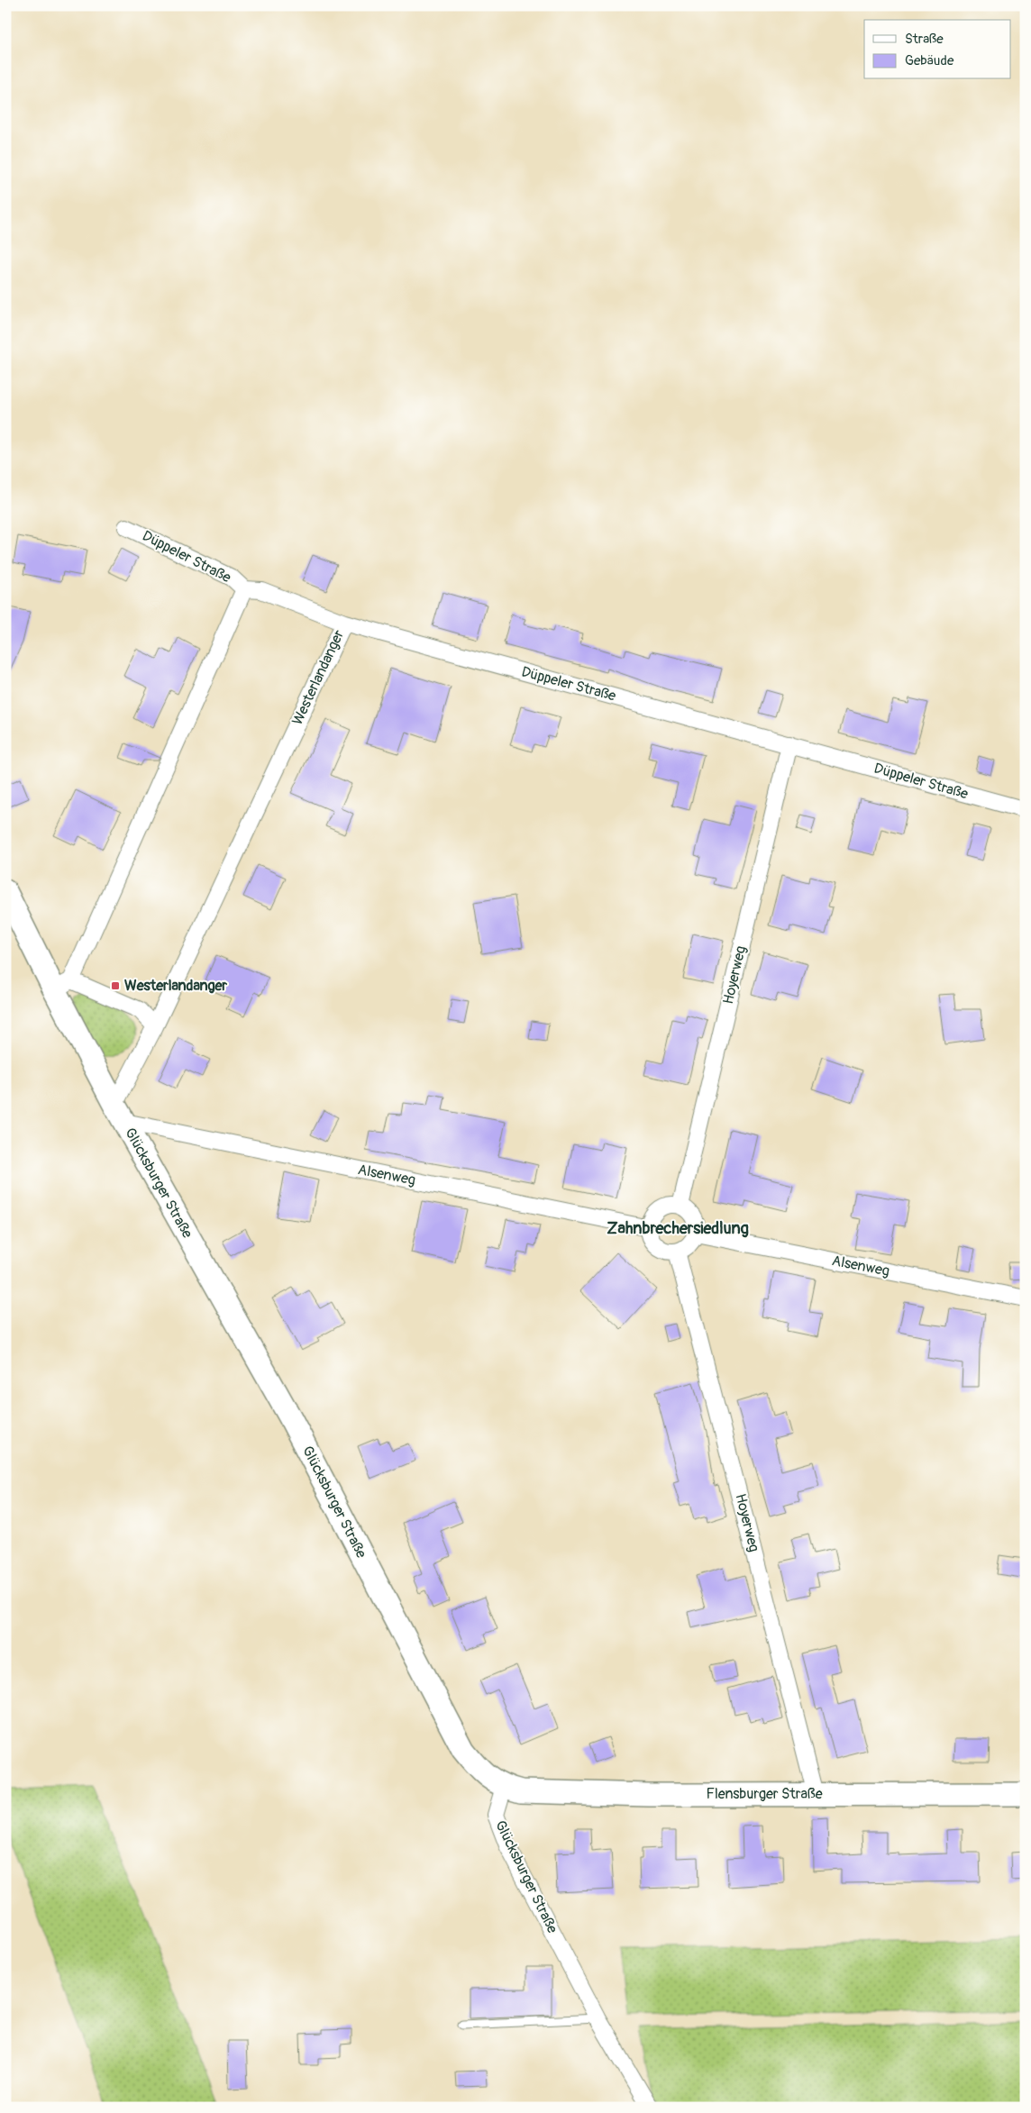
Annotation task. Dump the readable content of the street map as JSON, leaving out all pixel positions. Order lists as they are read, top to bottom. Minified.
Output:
{"streets":{"street":["Düppeler Straße","Westerlandanger","Hoyerweg","Alsenweg","Glücksburger Straße","Flensburger Straße"]},"crossings":[["Düppeler Straße","Westerlandanger"],["Düppeler Straße","Hoyerweg"],["Westerlandanger","Alsenweg"],["Westerlandanger","Glücksburger Straße"],["Hoyerweg","Alsenweg"],["Hoyerweg","Flensburger Straße"],["Alsenweg","Glücksburger Straße"],["Glücksburger Straße","Flensburger Straße"]],"districts":["Zahnbrechersiedlung"],"places":{"transit":["Westerlandanger"]},"legend":["Straße","Gebäude"]}
